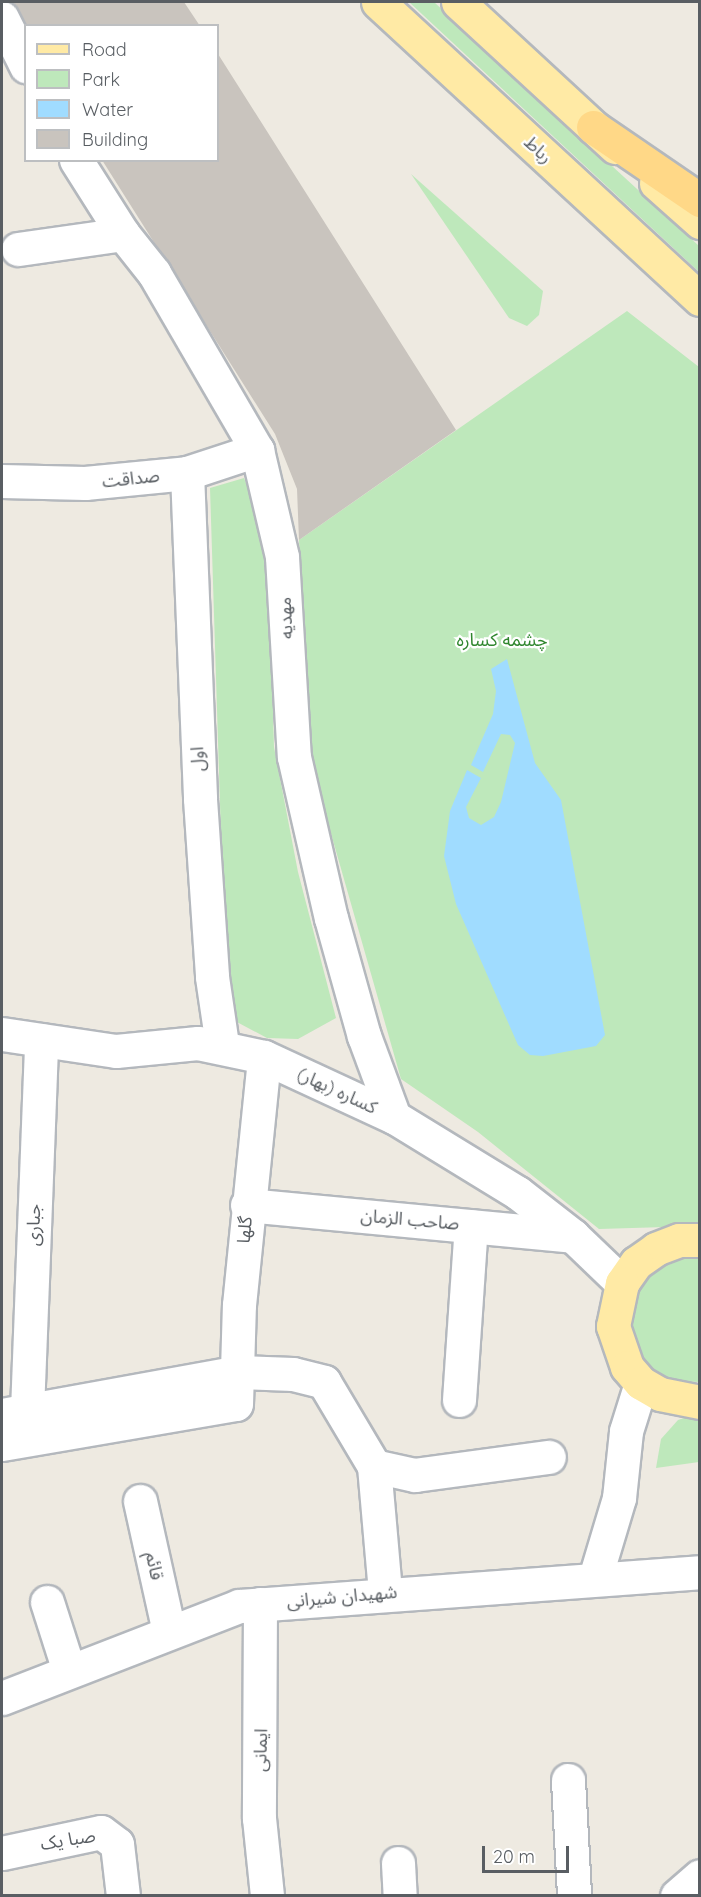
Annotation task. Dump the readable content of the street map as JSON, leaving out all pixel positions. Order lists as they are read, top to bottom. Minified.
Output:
{"streets":{"main road":["رباط"],"street":["صداقت","مهدیه","اول","کساره (بهار)","صاحب الزمان","جباری","گلها","قائم","شهیدان شیرانی","ایمانی","صبا یک"]},"crossings":[["صداقت","مهدیه"],["صداقت","اول"],["مهدیه","کساره (بهار)"],["اول","کساره (بهار)"],["کساره (بهار)","صاحب الزمان"],["کساره (بهار)","جباری"],["کساره (بهار)","گلها"],["صاحب الزمان","گلها"],["قائم","شهیدان شیرانی"],["شهیدان شیرانی","ایمانی"]],"parks":["چشمه کساره"],"legend":["Road","Park","Water","Building"],"scale_bar":"20 m"}
